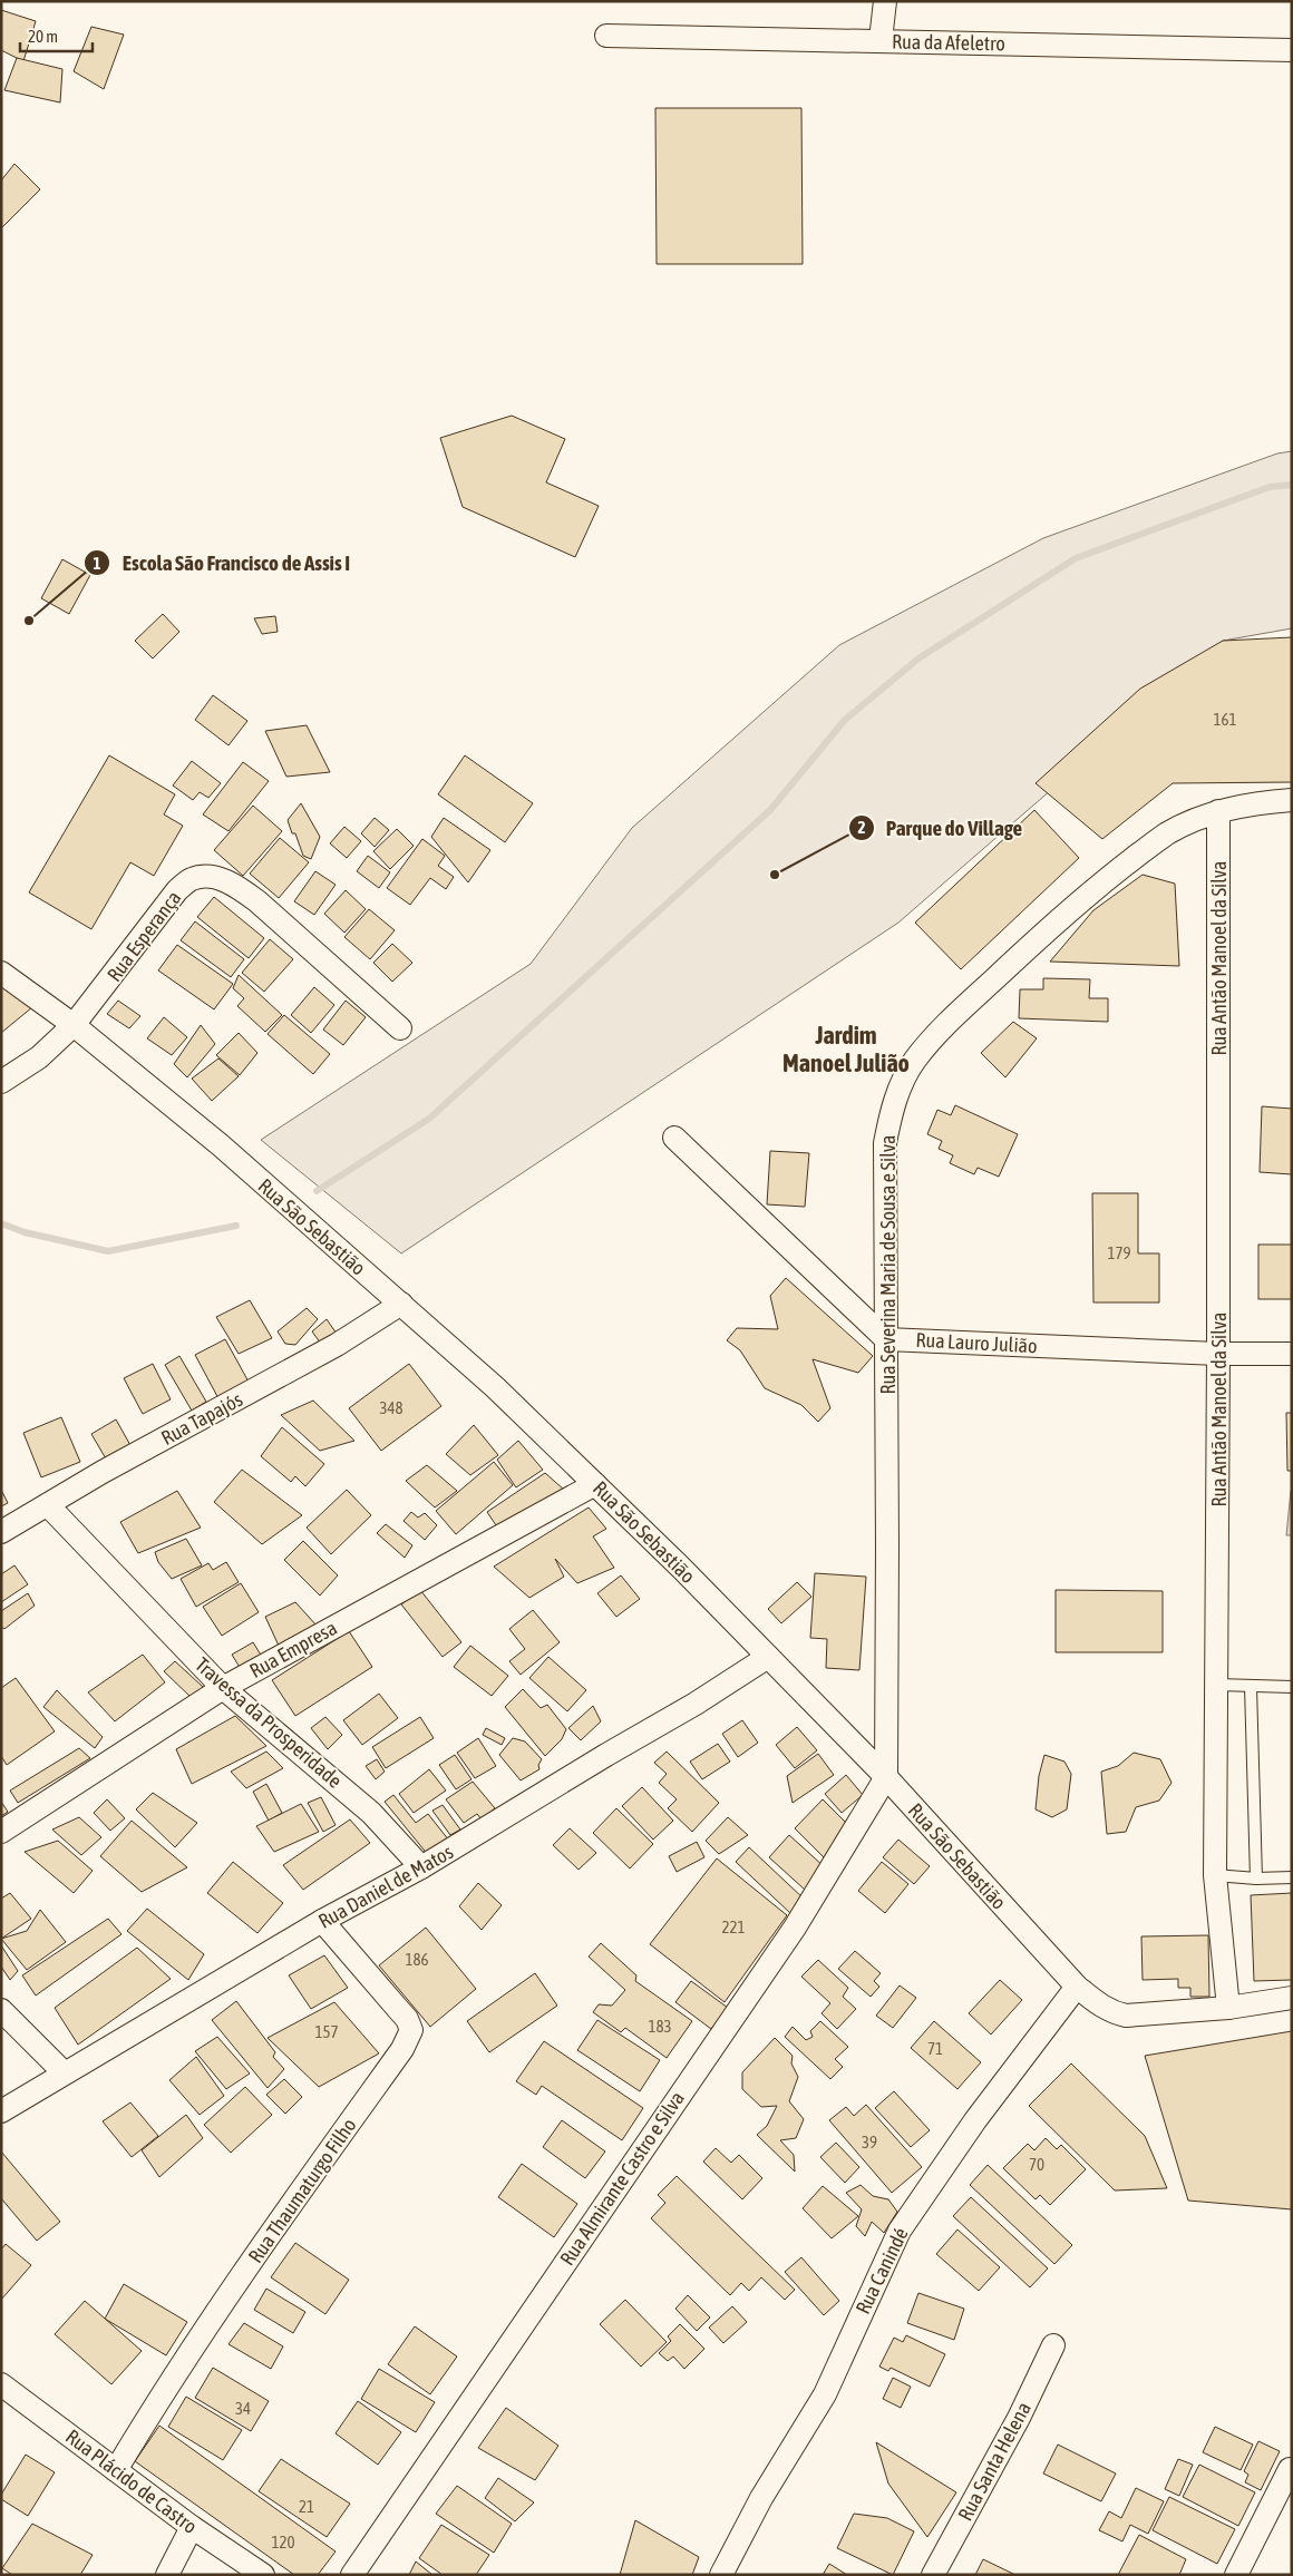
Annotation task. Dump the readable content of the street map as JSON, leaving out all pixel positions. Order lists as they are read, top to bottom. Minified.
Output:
{"streets":{"street":["Rua da Afeletro","Rua Esperança","Rua Antão Manoel da Silva","Rua São Sebastião","Rua Severina Maria de Sousa e Silva","Rua Lauro Julião","Rua Tapajós","Rua Empresa","Travessa da Prosperidade","Rua Daniel de Matos","Rua Almirante Castro e Silva","Rua Thaumaturgo Filho","Rua Canindé","Rua Santa Helena","Rua Plácido de Castro"]},"crossings":[["Rua Esperança","Rua São Sebastião"],["Rua Antão Manoel da Silva","Rua São Sebastião"],["Rua Antão Manoel da Silva","Rua Severina Maria de Sousa e Silva"],["Rua Antão Manoel da Silva","Rua Lauro Julião"],["Rua São Sebastião","Rua Severina Maria de Sousa e Silva"],["Rua São Sebastião","Rua Tapajós"],["Rua São Sebastião","Rua Empresa"],["Rua São Sebastião","Rua Daniel de Matos"],["Rua São Sebastião","Rua Almirante Castro e Silva"],["Rua São Sebastião","Rua Canindé"],["Rua Severina Maria de Sousa e Silva","Rua Lauro Julião"],["Rua Severina Maria de Sousa e Silva","Rua Almirante Castro e Silva"],["Rua Tapajós","Travessa da Prosperidade"],["Rua Empresa","Travessa da Prosperidade"],["Travessa da Prosperidade","Rua Daniel de Matos"],["Rua Daniel de Matos","Rua Thaumaturgo Filho"],["Rua Thaumaturgo Filho","Rua Plácido de Castro"]],"districts":["Jardim Manoel Julião"],"places":["Escola São Francisco de Assis I","Parque do Village"],"house_numbers":["161","179","348","221","186","183","157","71","39","70","34","21","120"],"scale_bar":"20 m"}
